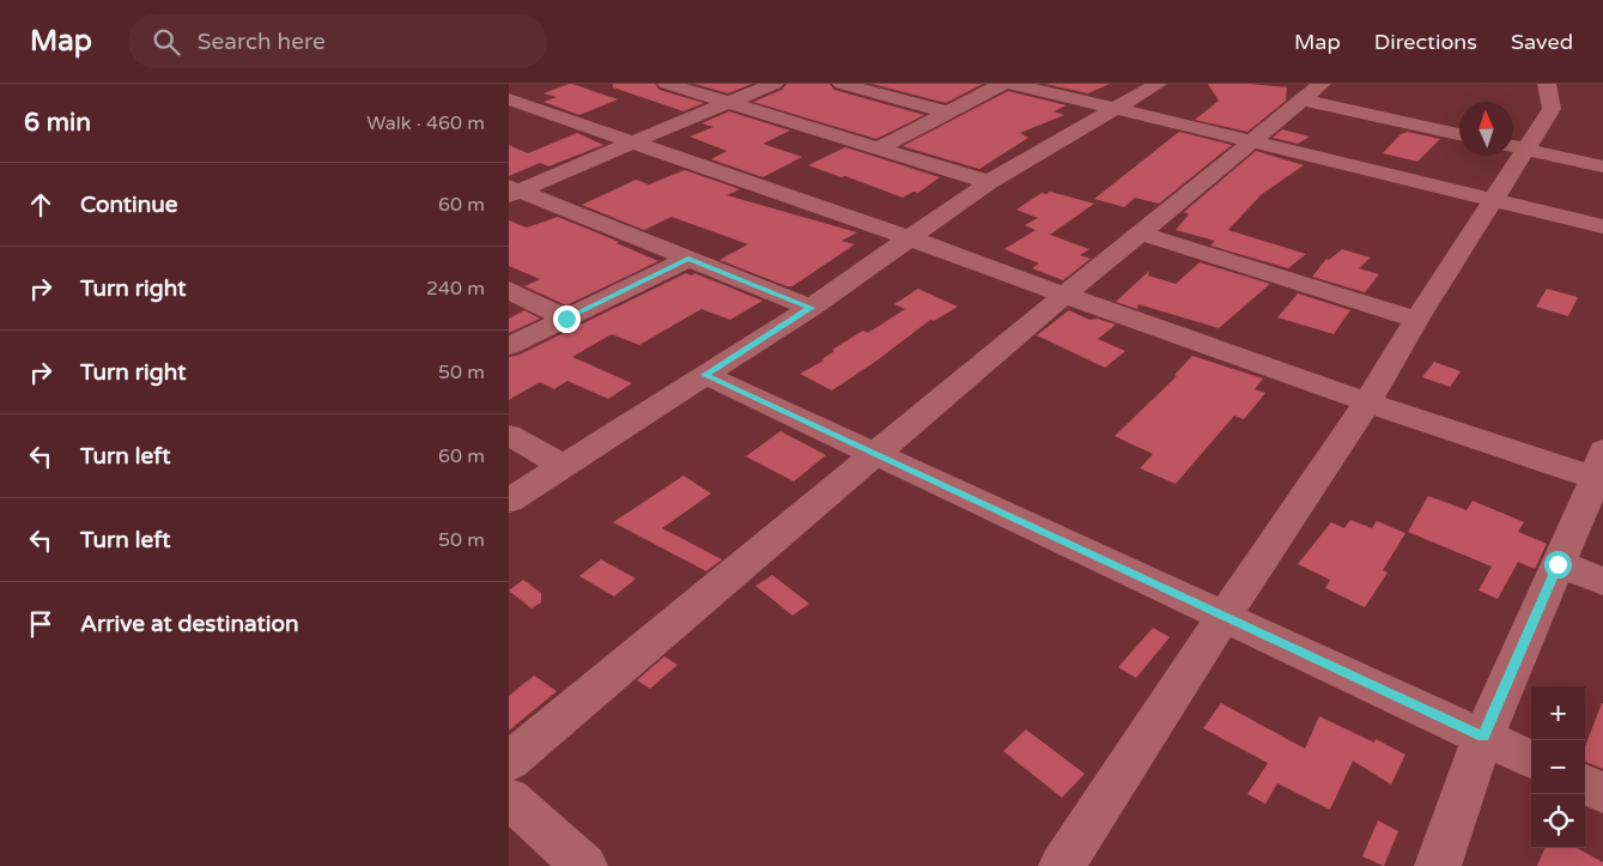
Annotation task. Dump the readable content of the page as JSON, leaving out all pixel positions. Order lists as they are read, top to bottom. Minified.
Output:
{"north":"top","page":{"header":"Map","search":"Search here","nav":["Map","Directions","Saved"],"heading":["6 min","Walk · 460 m"],"list":[["Continue","60 m"],["Turn right","240 m"],["Turn right","50 m"],["Turn left","60 m"],["Turn left","50 m"],"Arrive at destination"],"map_buttons":["+","−"]}}
